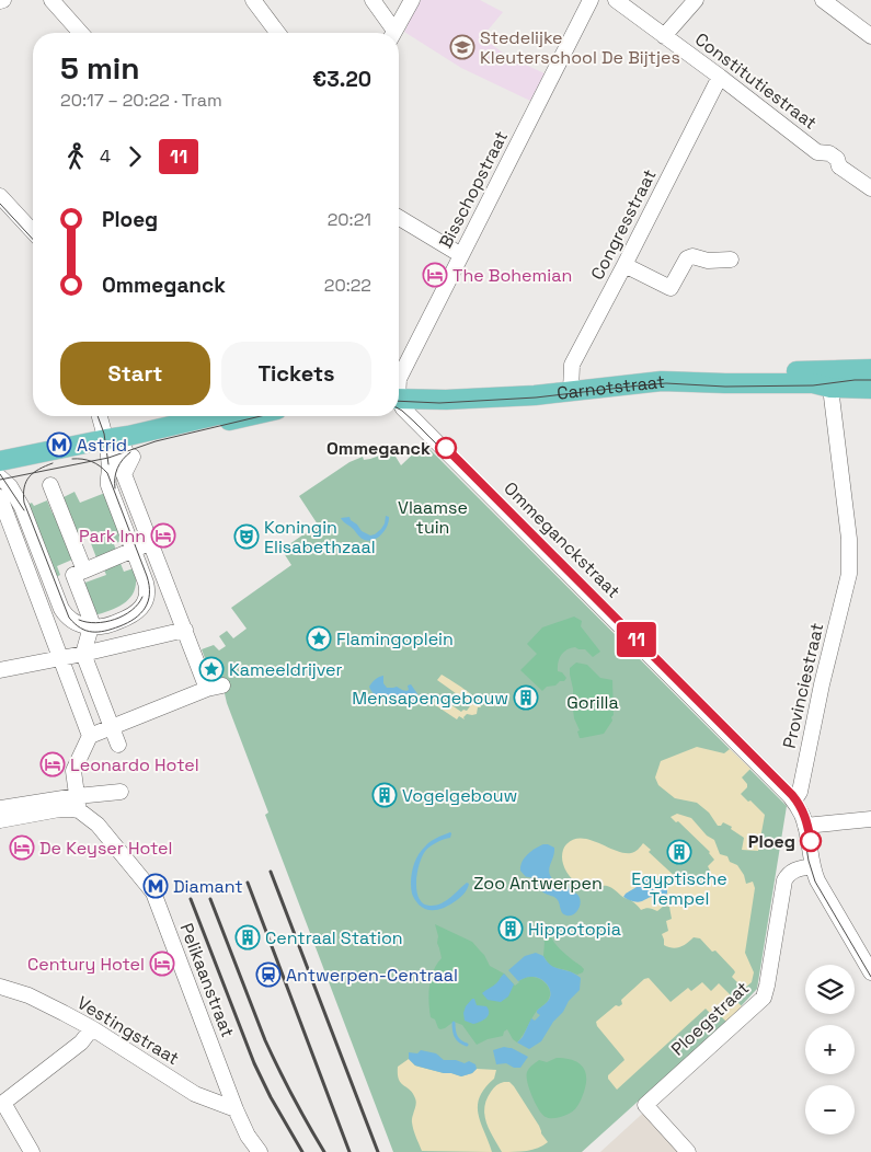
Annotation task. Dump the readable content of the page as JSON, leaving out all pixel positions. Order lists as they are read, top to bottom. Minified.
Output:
{"streets":{"main road":["Carnotstraat"],"street":["Constitutiestraat","Bisschopstraat","Congresstraat","Ommeganckstraat","Provinciestraat","Pelikaanstraat","Ploegstraat","Vestingstraat"]},"crossings":[["Constitutiestraat","Congresstraat"],["Congresstraat","Carnotstraat"],["Carnotstraat","Provinciestraat"],["Ommeganckstraat","Provinciestraat"],["Pelikaanstraat","Vestingstraat"]],"parks":["Vlaamse tuin","Gorilla","Zoo Antwerpen"],"places":{"school or university":["Stedelijke Kleuterschool De Bijtjes"],"hotel":["The Bohemian","Park Inn","Leonardo Hotel","De Keyser Hotel","Century Hotel"],"metro station":["Astrid","Diamant"],"other":["Ommeganck","Ploeg"],"theatre":["Koningin Elisabethzaal"],"place":["Flamingoplein","Kameeldrijver"],"building":["Mensapengebouw","Vogelgebouw","Egyptische Tempel","Hippotopia","Centraal Station"],"station":["Antwerpen-Centraal"]},"lines":["tram line 11"],"page":{"on_map":"11","heading":["5 min","20:17 – 20:22 · Tram","€3.20"],"legs":["4","11"],"list":[{"name":"Ploeg","value":"20:21"},{"name":"Ommeganck","value":"20:22"}],"buttons":["Start","Tickets"],"map_buttons":["+","−"]}}
